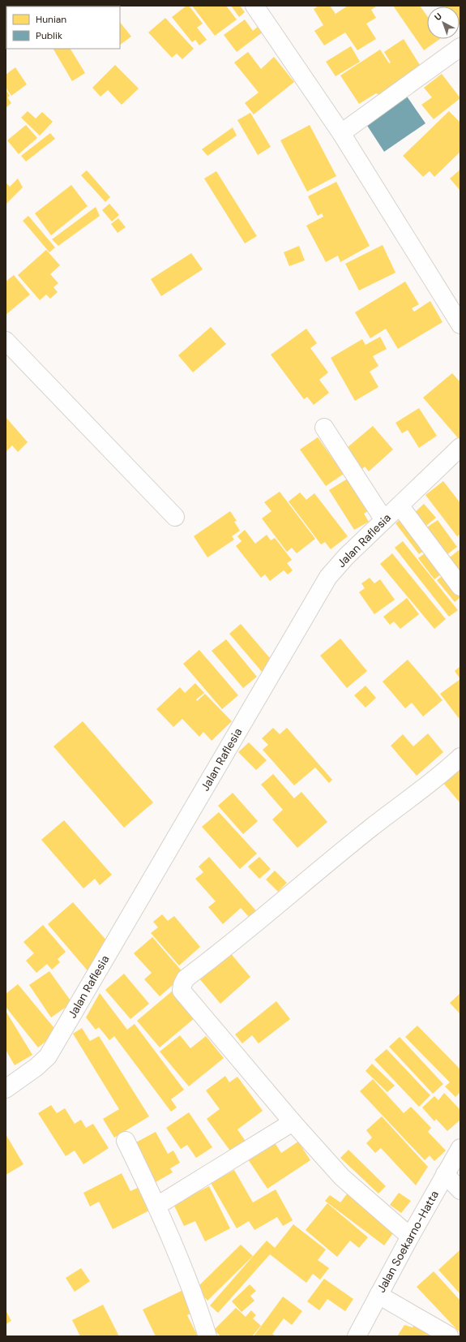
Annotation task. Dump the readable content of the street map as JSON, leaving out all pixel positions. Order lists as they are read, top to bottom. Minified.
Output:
{"streets":{"street":["Jalan Raflesia","Jalan Soekarno-Hatta"]},"legend":["Hunian","Publik"],"north":"top left"}
